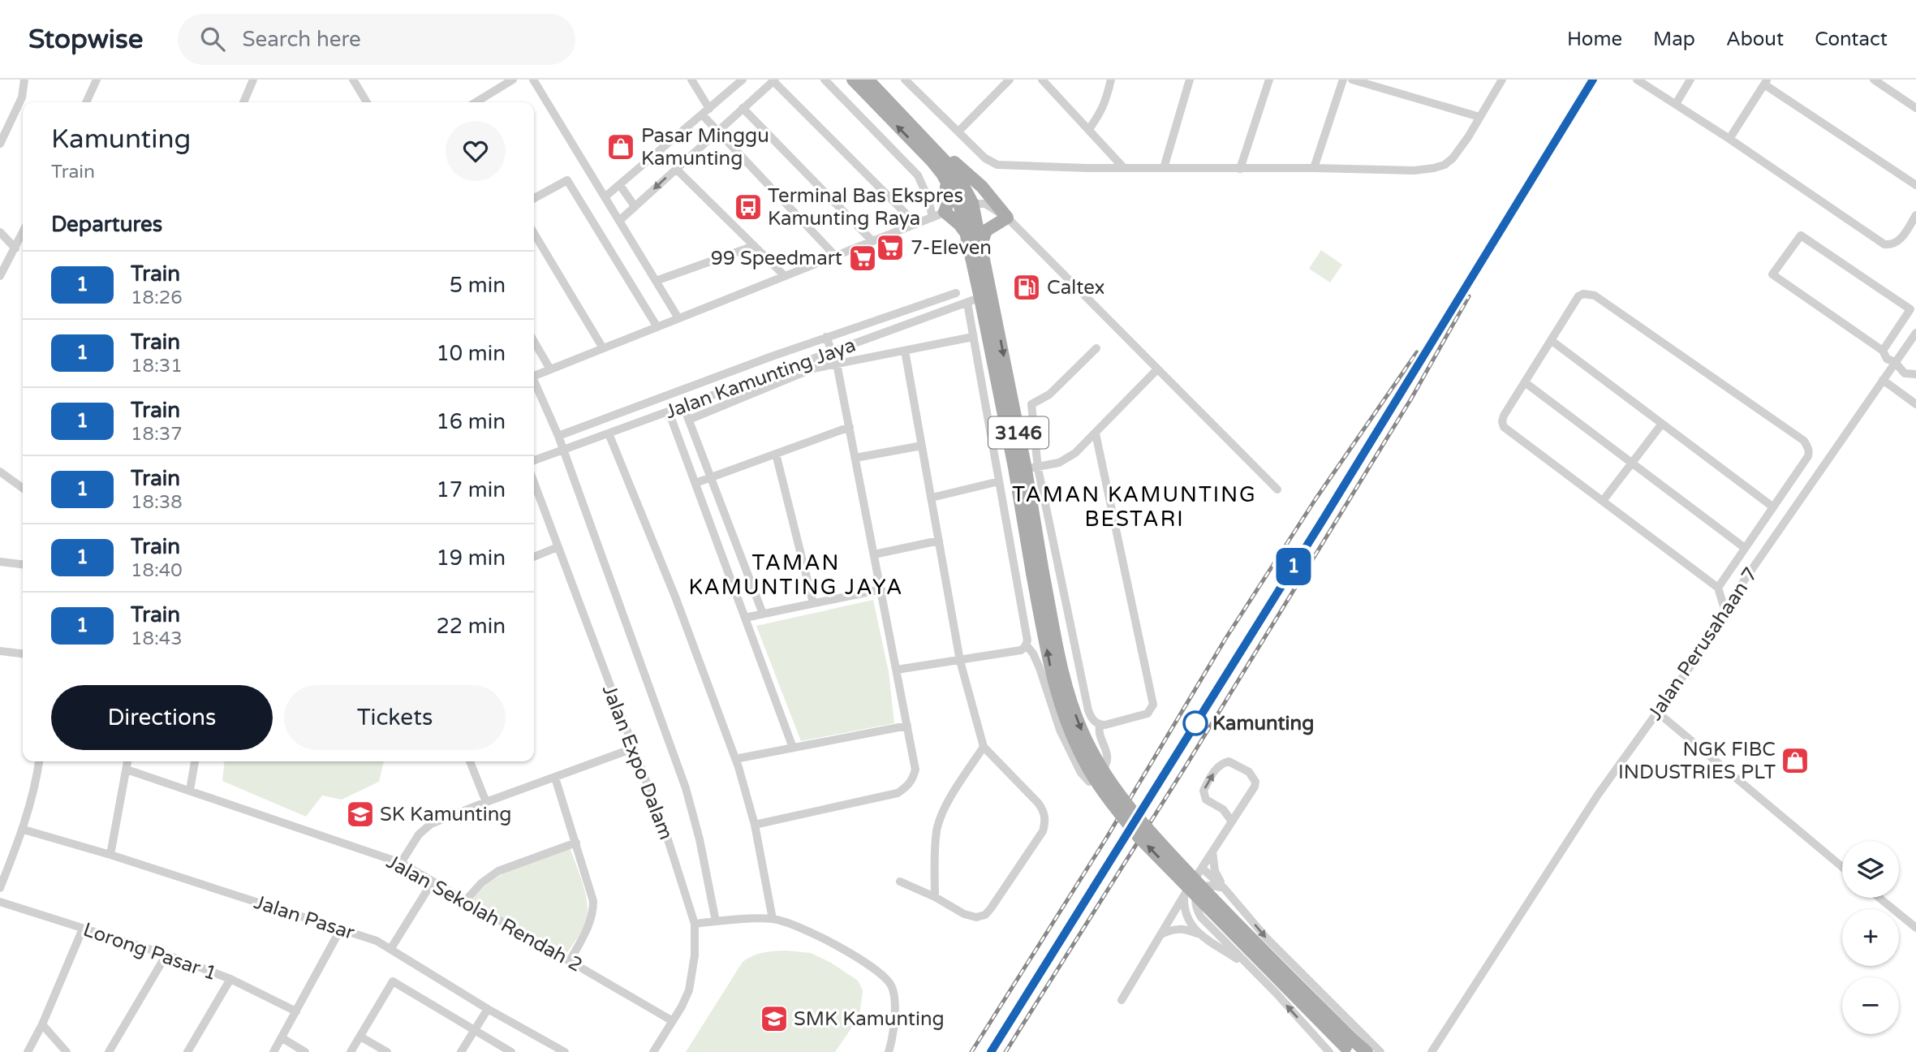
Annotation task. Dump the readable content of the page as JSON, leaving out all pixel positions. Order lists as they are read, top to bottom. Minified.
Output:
{"streets":{"main road":["3146"],"street":["Jalan Kamunting Jaya","Jalan Perusahaan 7","Jalan Expo Dalam","Jalan Sekolah Rendah 2","Jalan Pasar","Lorong Pasar 1"]},"crossings":[["Jalan Kamunting Jaya","3146"],["Jalan Expo Dalam","Jalan Sekolah Rendah 2"]],"districts":["TAMAN KAMUNTING BESTARI","TAMAN KAMUNTING JAYA"],"places":{"shop":["Pasar Minggu Kamunting","NGK FIBC INDUSTRIES PLT"],"bus stop":["Terminal Bas Ekspres Kamunting Raya"],"supermarket":["7-Eleven","99 Speedmart"],"fuel station":["Caltex"],"other":["Kamunting"],"school or university":["SK Kamunting","SMK Kamunting"]},"page":{"header":"Stopwise","search":"Search here","nav":["Home","Map","About","Contact"],"on_map":"1","heading":[["Kamunting","Train"],"Departures"],"list":[{"mark":"1","name":"Train","note":"18:26","value":"5 min"},{"mark":"1","name":"Train","note":"18:31","value":"10 min"},{"mark":"1","name":"Train","note":"18:37","value":"16 min"},{"mark":"1","name":"Train","note":"18:38","value":"17 min"},{"mark":"1","name":"Train","note":"18:40","value":"19 min"},{"mark":"1","name":"Train","note":"18:43","value":"22 min"}],"buttons":["Directions","Tickets"],"map_buttons":["+","−"]}}
